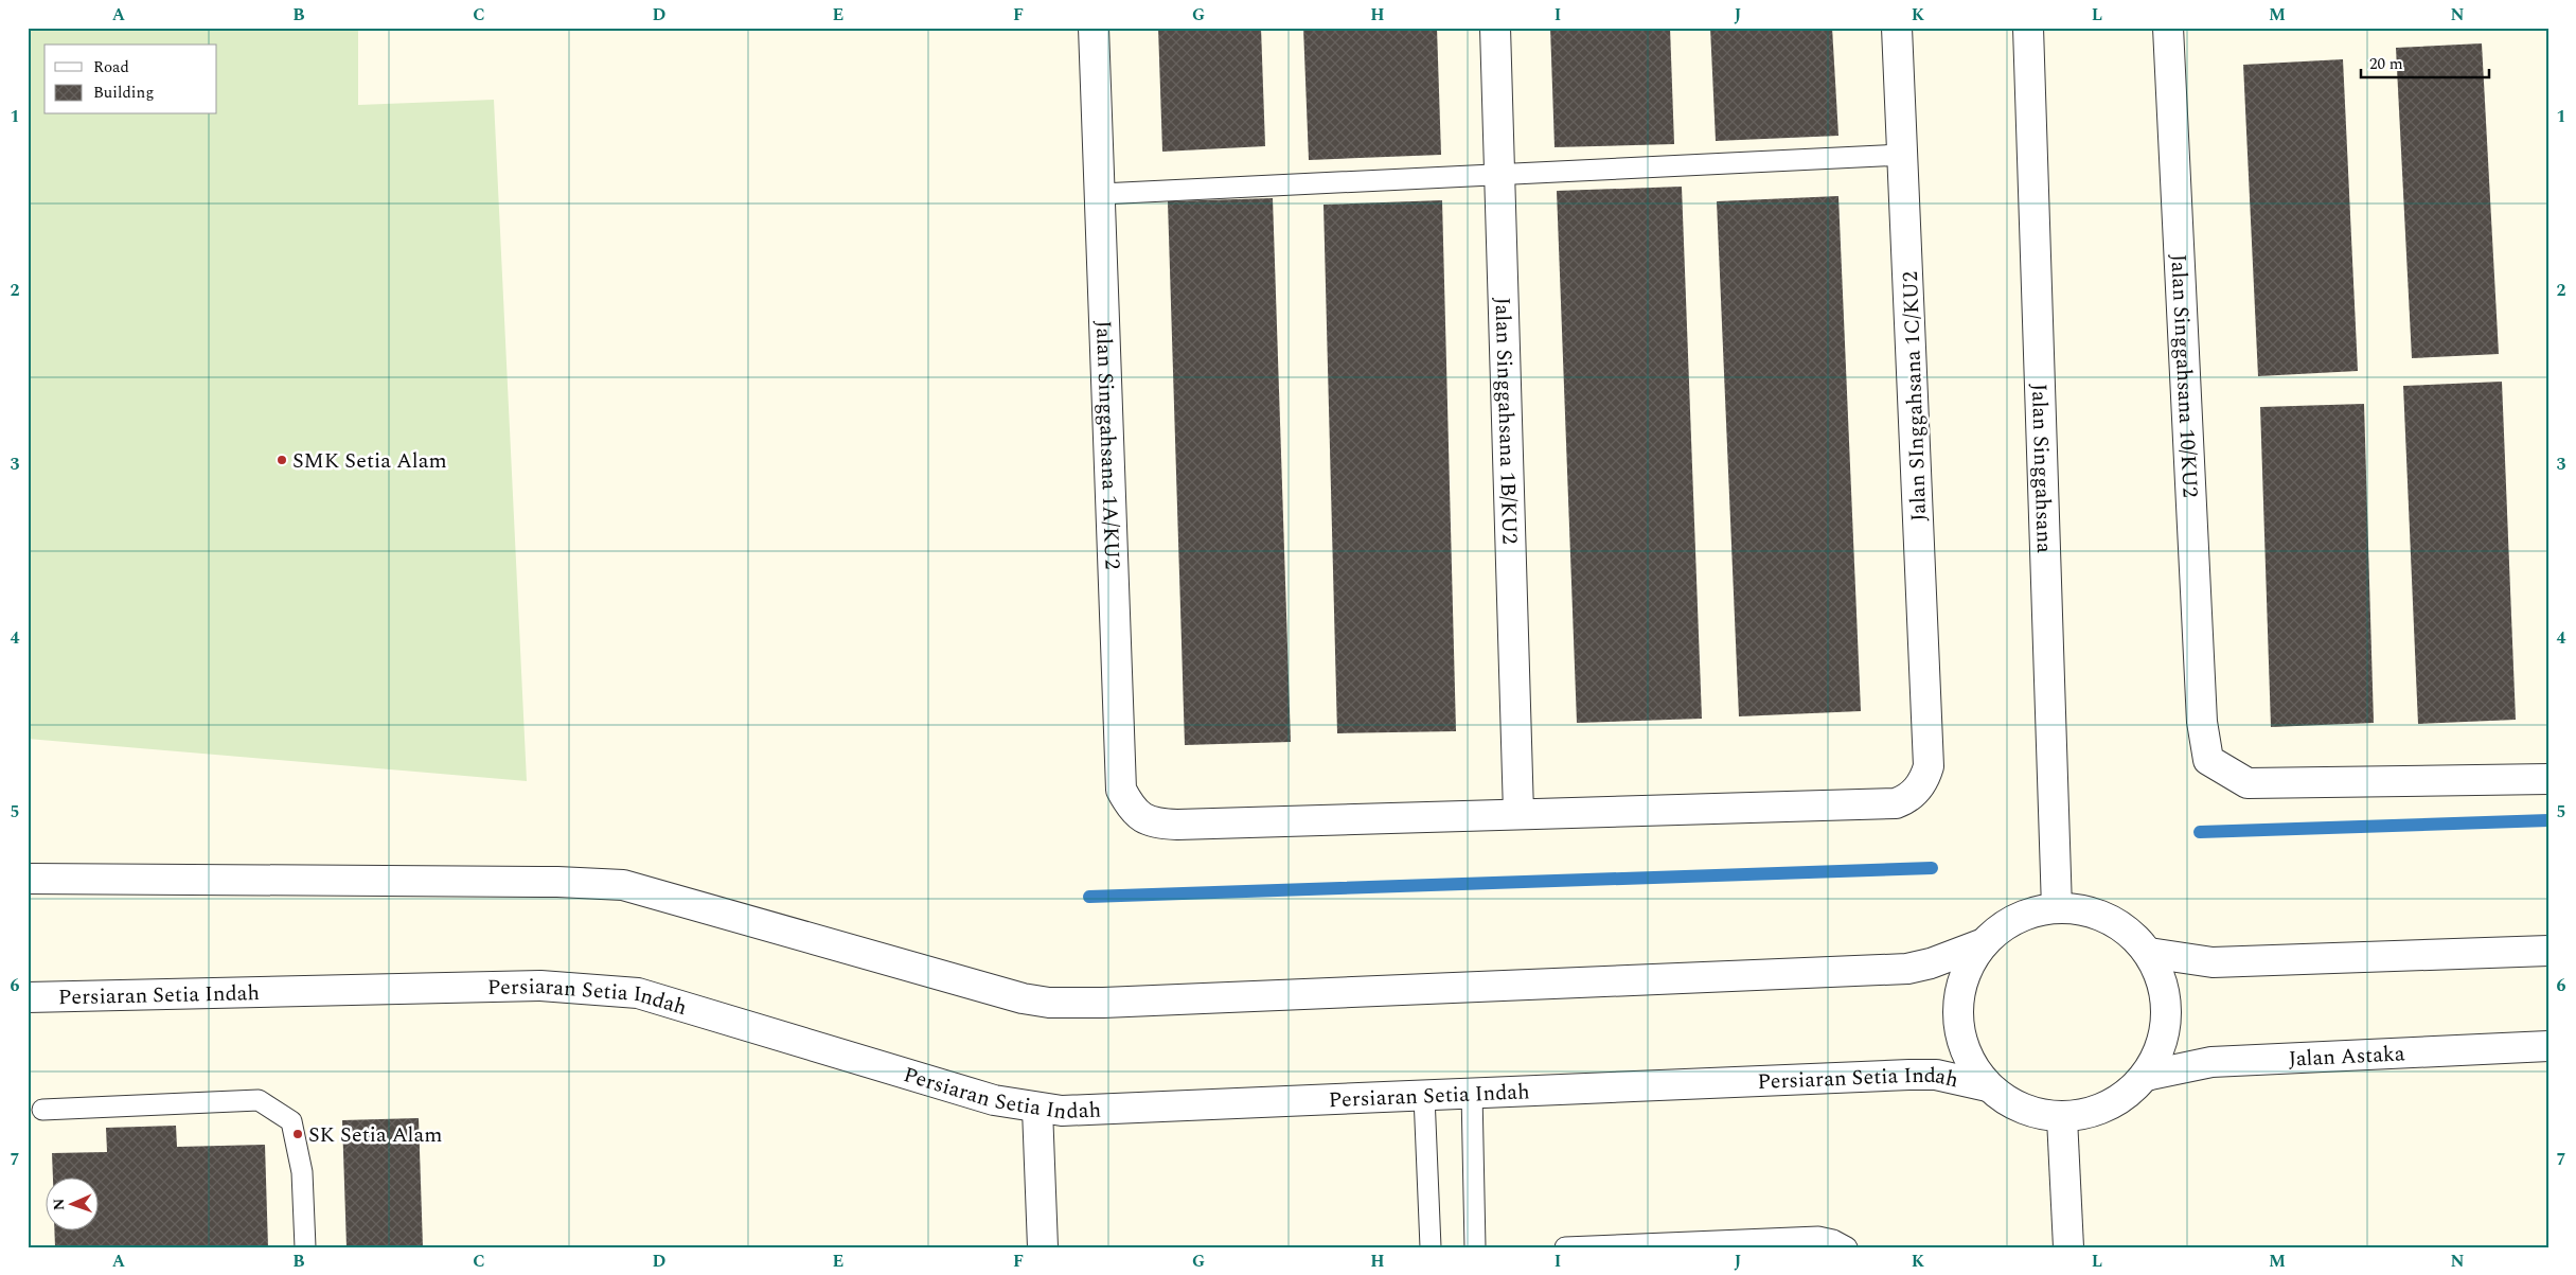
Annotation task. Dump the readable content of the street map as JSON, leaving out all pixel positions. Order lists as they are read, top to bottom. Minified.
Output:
{"streets":{"street":["Jalan Singgahsana 10/KU2","Jalan SInggahsana 1C/KU2","Jalan Singgahsana 1B/KU2","Jalan Singgahsana 1A/KU2","Jalan Singgahsana","Persiaran Setia Indah","Jalan Astaka"]},"crossings":[["Jalan SInggahsana 1C/KU2","Jalan Singgahsana 1A/KU2"],["Jalan Singgahsana 1B/KU2","Jalan Singgahsana 1A/KU2"]],"places":["SMK Setia Alam","SK Setia Alam"],"legend":["Road","Building"],"scale_bar":"20 m","north":"left","grid":{"columns":["A","B","C","D","E","F","G","H","I","J","K","L","M","N"],"rows":["1","2","3","4","5","6","7"]}}
